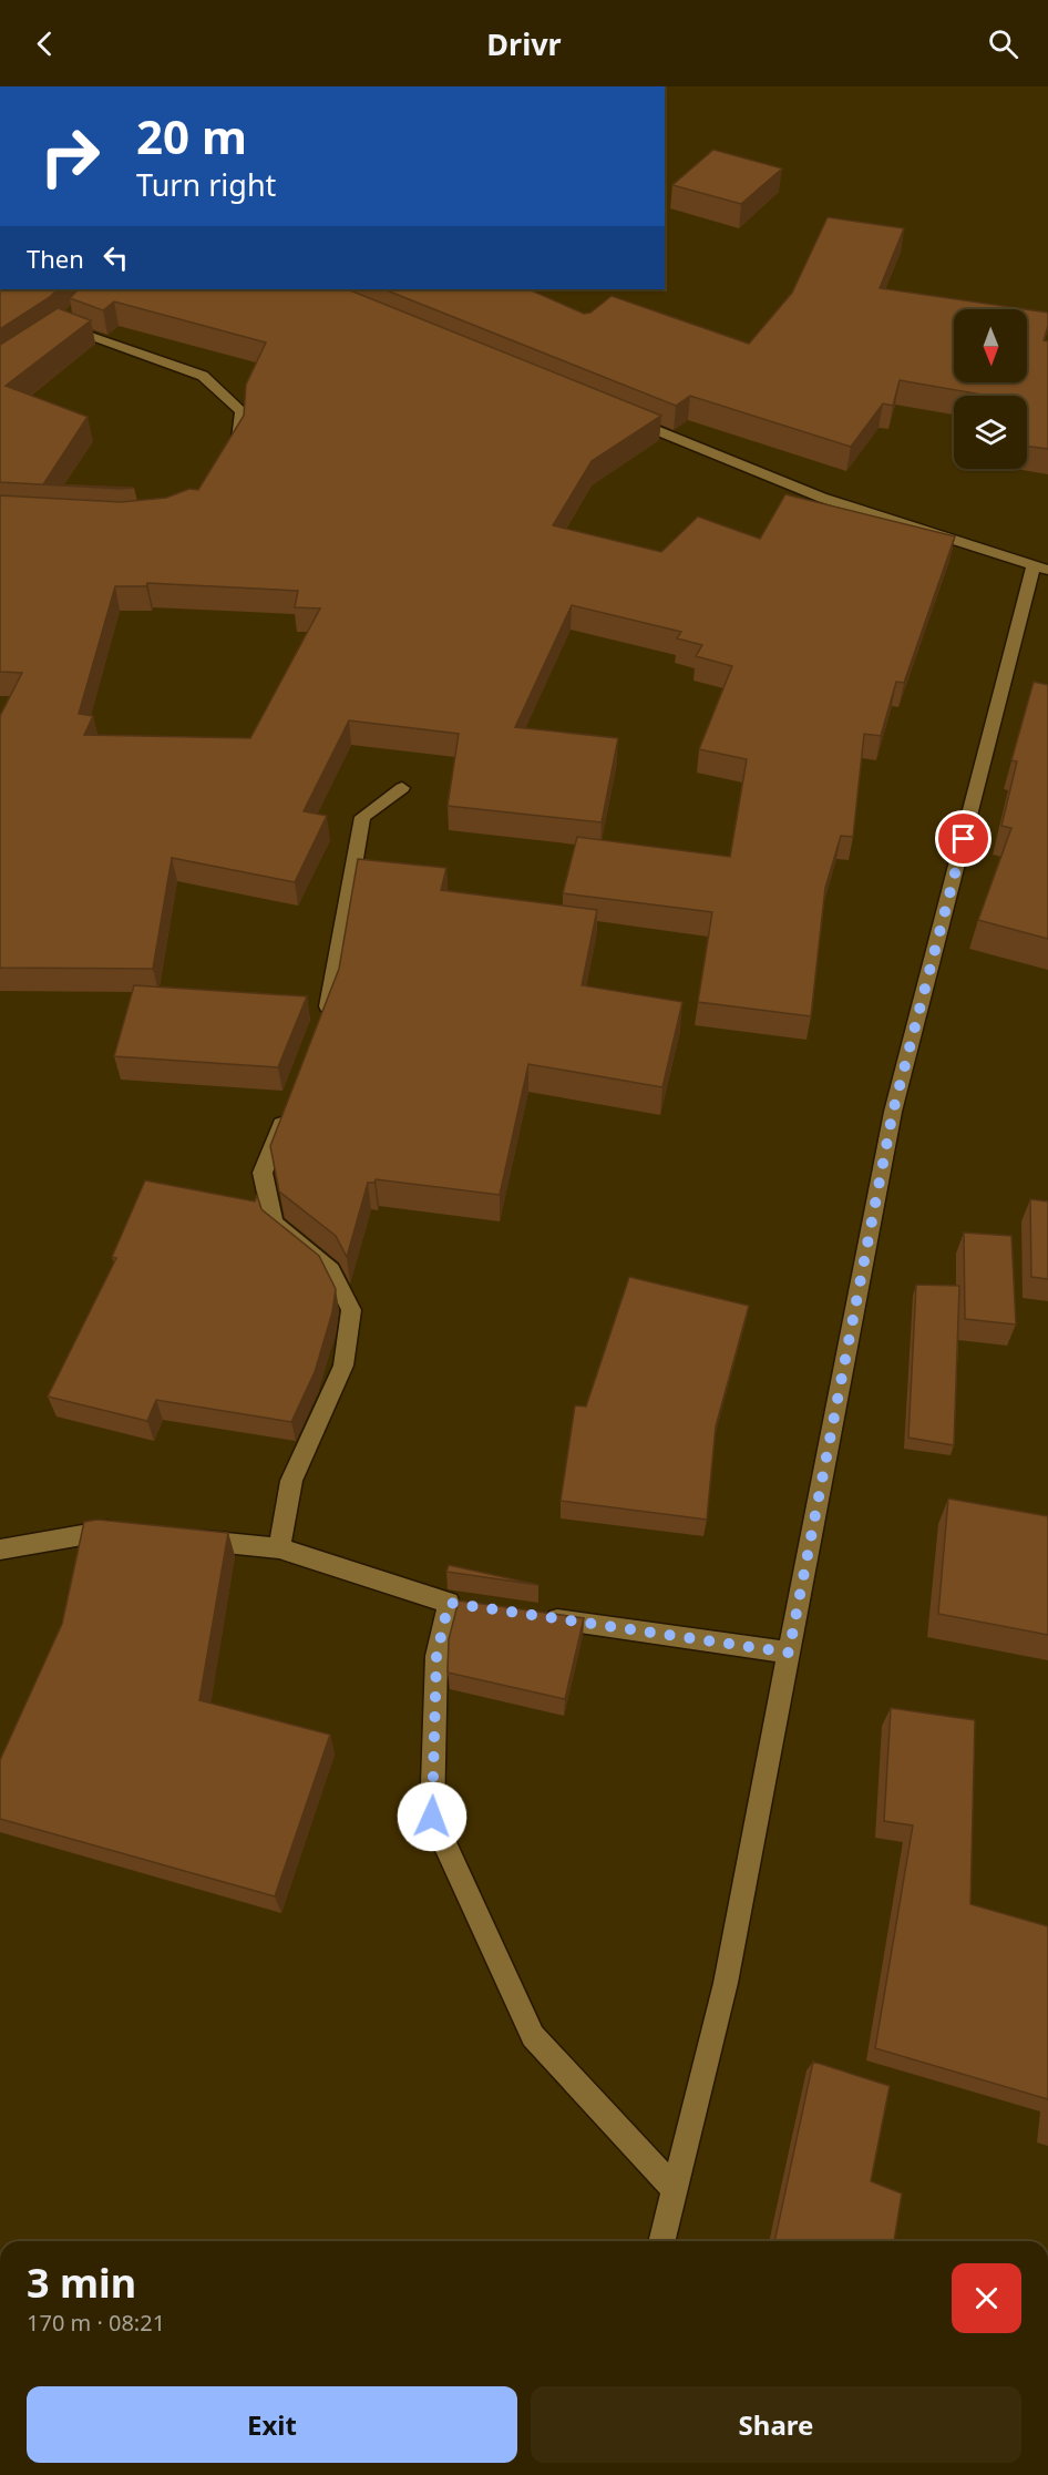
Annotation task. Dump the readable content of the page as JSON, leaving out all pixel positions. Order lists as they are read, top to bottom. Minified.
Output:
{"north":"bottom","page":{"header":"Drivr","turn":["20 m","Turn right"],"then":"Then","heading":["3 min","170 m · 08:21"],"buttons":["Exit","Share"]}}
